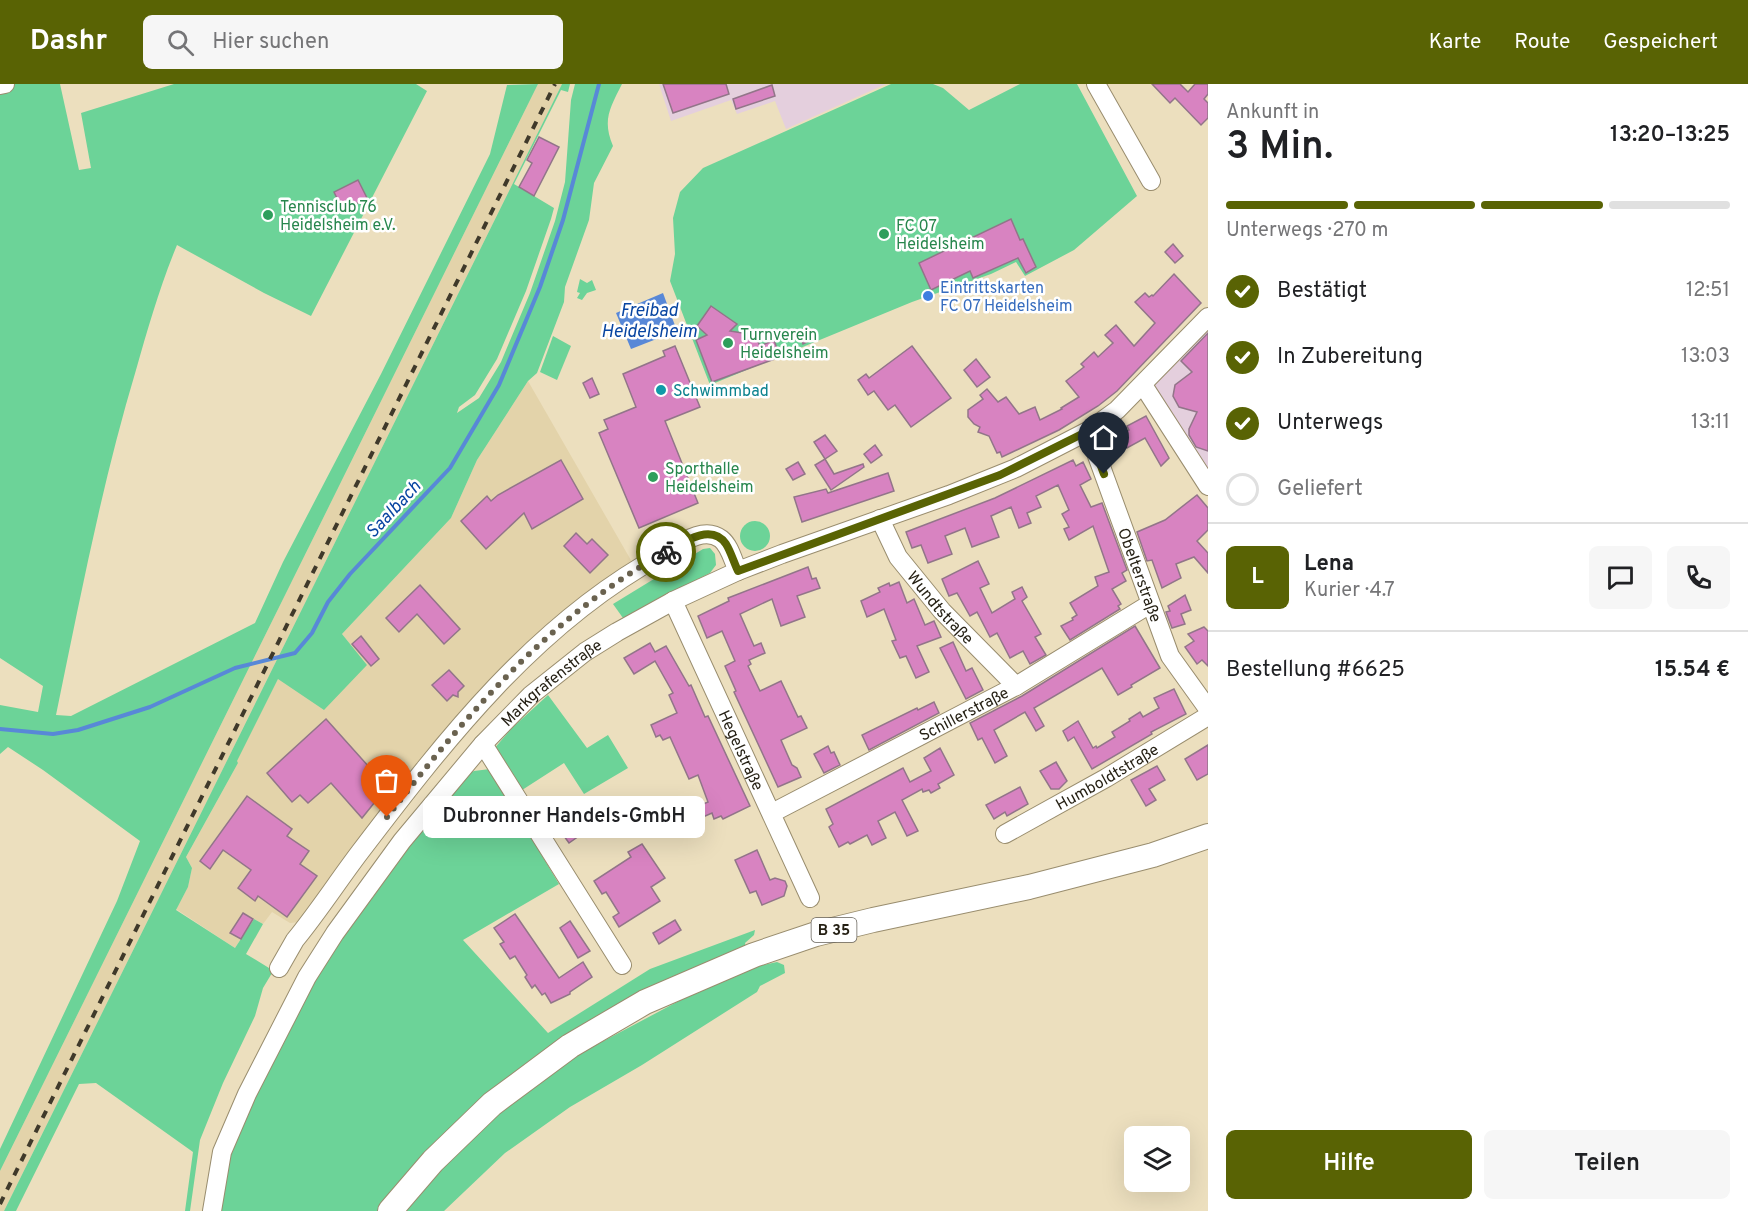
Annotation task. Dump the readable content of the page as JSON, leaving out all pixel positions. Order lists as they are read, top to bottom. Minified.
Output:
{"streets":{"main road":["B 35"],"street":["Obelterstraße","Wundtstraße","Markgrafenstraße","Schillerstraße","Hegelstraße","Humboldtstraße"]},"crossings":[["Obelterstraße","Markgrafenstraße"],["Obelterstraße","Schillerstraße"],["Wundtstraße","Markgrafenstraße"],["Wundtstraße","Schillerstraße"],["Markgrafenstraße","Hegelstraße"],["Schillerstraße","Hegelstraße"]],"water":["Freibad Heidelsheim","Saalbach"],"places":["Tennisclub 76 Heidelsheim e.V.","FC 07 Heidelsheim","Eintrittskarten FC 07 Heidelsheim","Turnverein Heidelsheim","Schwimmbad","Sporthalle Heidelsheim","Dubronner Handels-GmbH"],"page":{"header":"Dashr","search":"Hier suchen","nav":["Karte","Route","Gespeichert"],"heading":["3 Min.","Ankunft in","13:20–13:25"],"panel":["Lena","Kurier · 4.7","Bestellung #6625","15.54 €"],"bar":"Unterwegs · 270 m","list":[["Bestätigt","12:51"],["In Zubereitung","13:03"],["Unterwegs","13:11"],"Geliefert"],"round":"L","bubble":"Dubronner Handels-GmbH","buttons":["Hilfe","Teilen"]}}
